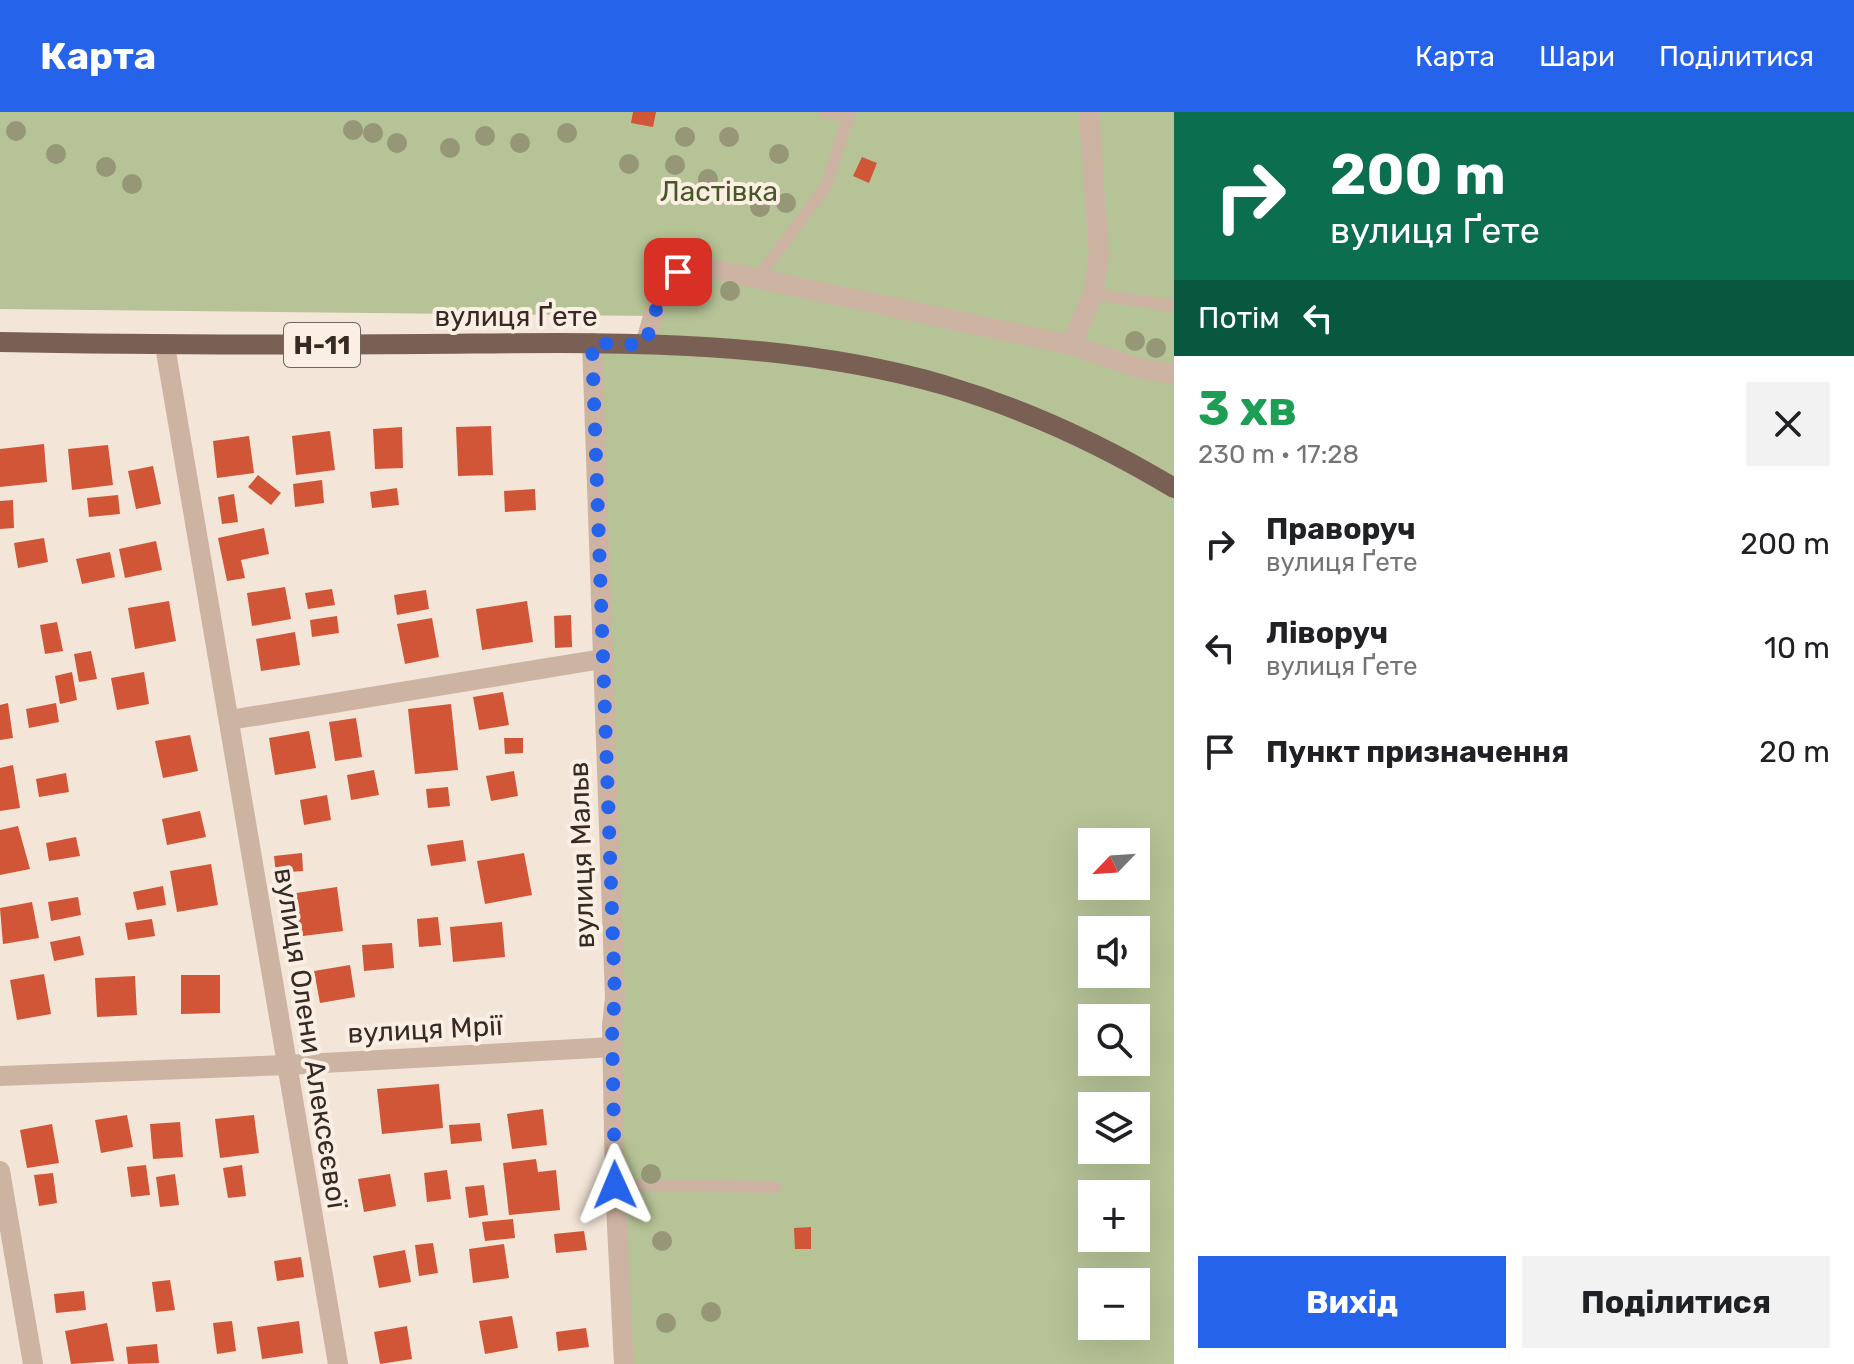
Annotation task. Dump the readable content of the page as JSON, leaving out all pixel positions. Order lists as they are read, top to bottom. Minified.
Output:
{"streets":{"main road":["вулиця Ґете","Н-11"],"street":["вулиця Мальв","вулиця Мрії","вулиця Олени Алексєєвої"]},"crossings":[["вулиця Ґете","Н-11"],["вулиця Ґете","вулиця Мальв"],["вулиця Ґете","вулиця Олени Алексєєвої"],["вулиця Мальв","вулиця Мрії"],["вулиця Мрії","вулиця Олени Алексєєвої"]],"parks":["Ластівка"],"north":"bottom left","page":{"header":"Карта","nav":["Карта","Шари","Поділитися"],"turn":["200 m","вулиця Ґете"],"then":"Потім","heading":["3 хв","230 m · 17:28"],"list":[{"name":"Праворуч","note":"вулиця Ґете","value":"200 m"},{"name":"Ліворуч","note":"вулиця Ґете","value":"10 m"},{"name":"Пункт призначення","value":"20 m"}],"map_buttons":["+","−"],"buttons":["Вихід","Поділитися"]}}
